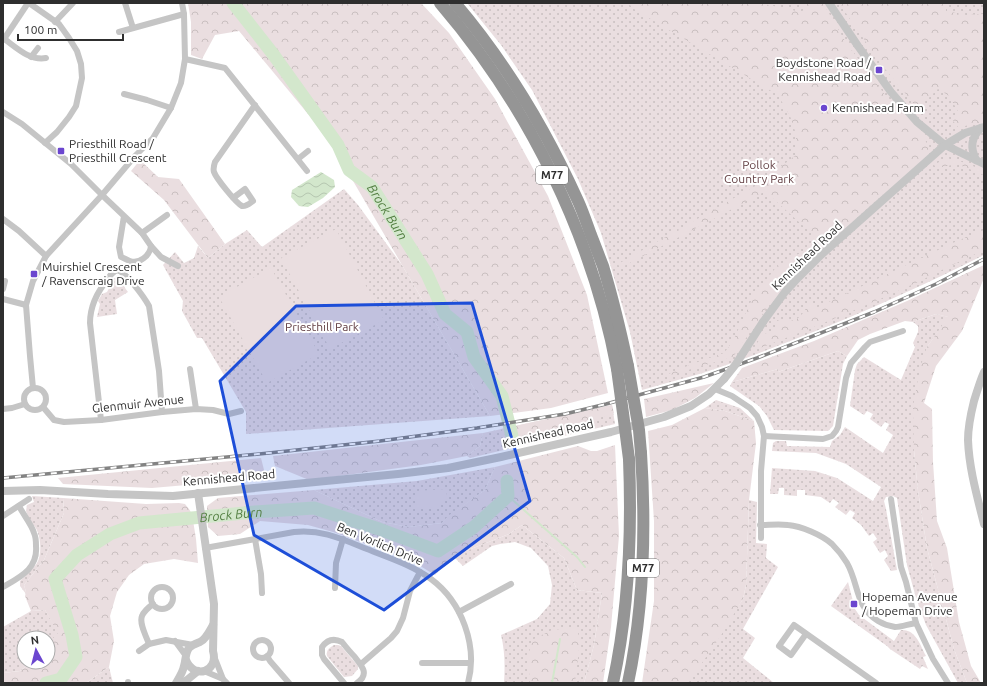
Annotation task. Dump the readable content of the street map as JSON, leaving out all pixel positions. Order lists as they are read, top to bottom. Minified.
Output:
{"streets":{"highway":["M77"],"street":["Kennishead Road","Glenmuir Avenue","Ben Vorlich Drive"]},"water":["Brock Burn"],"parks":["Pollok Country Park","Priesthill Park"],"places":{"transit":["Boydstone Road / Kennishead Road","Priesthill Road / Priesthill Crescent","Muirshiel Crescent / Ravenscraig Drive","Hopeman Avenue / Hopeman Drive"],"other":["Kennishead Farm"]},"scale_bar":"100 m","north":"top"}
